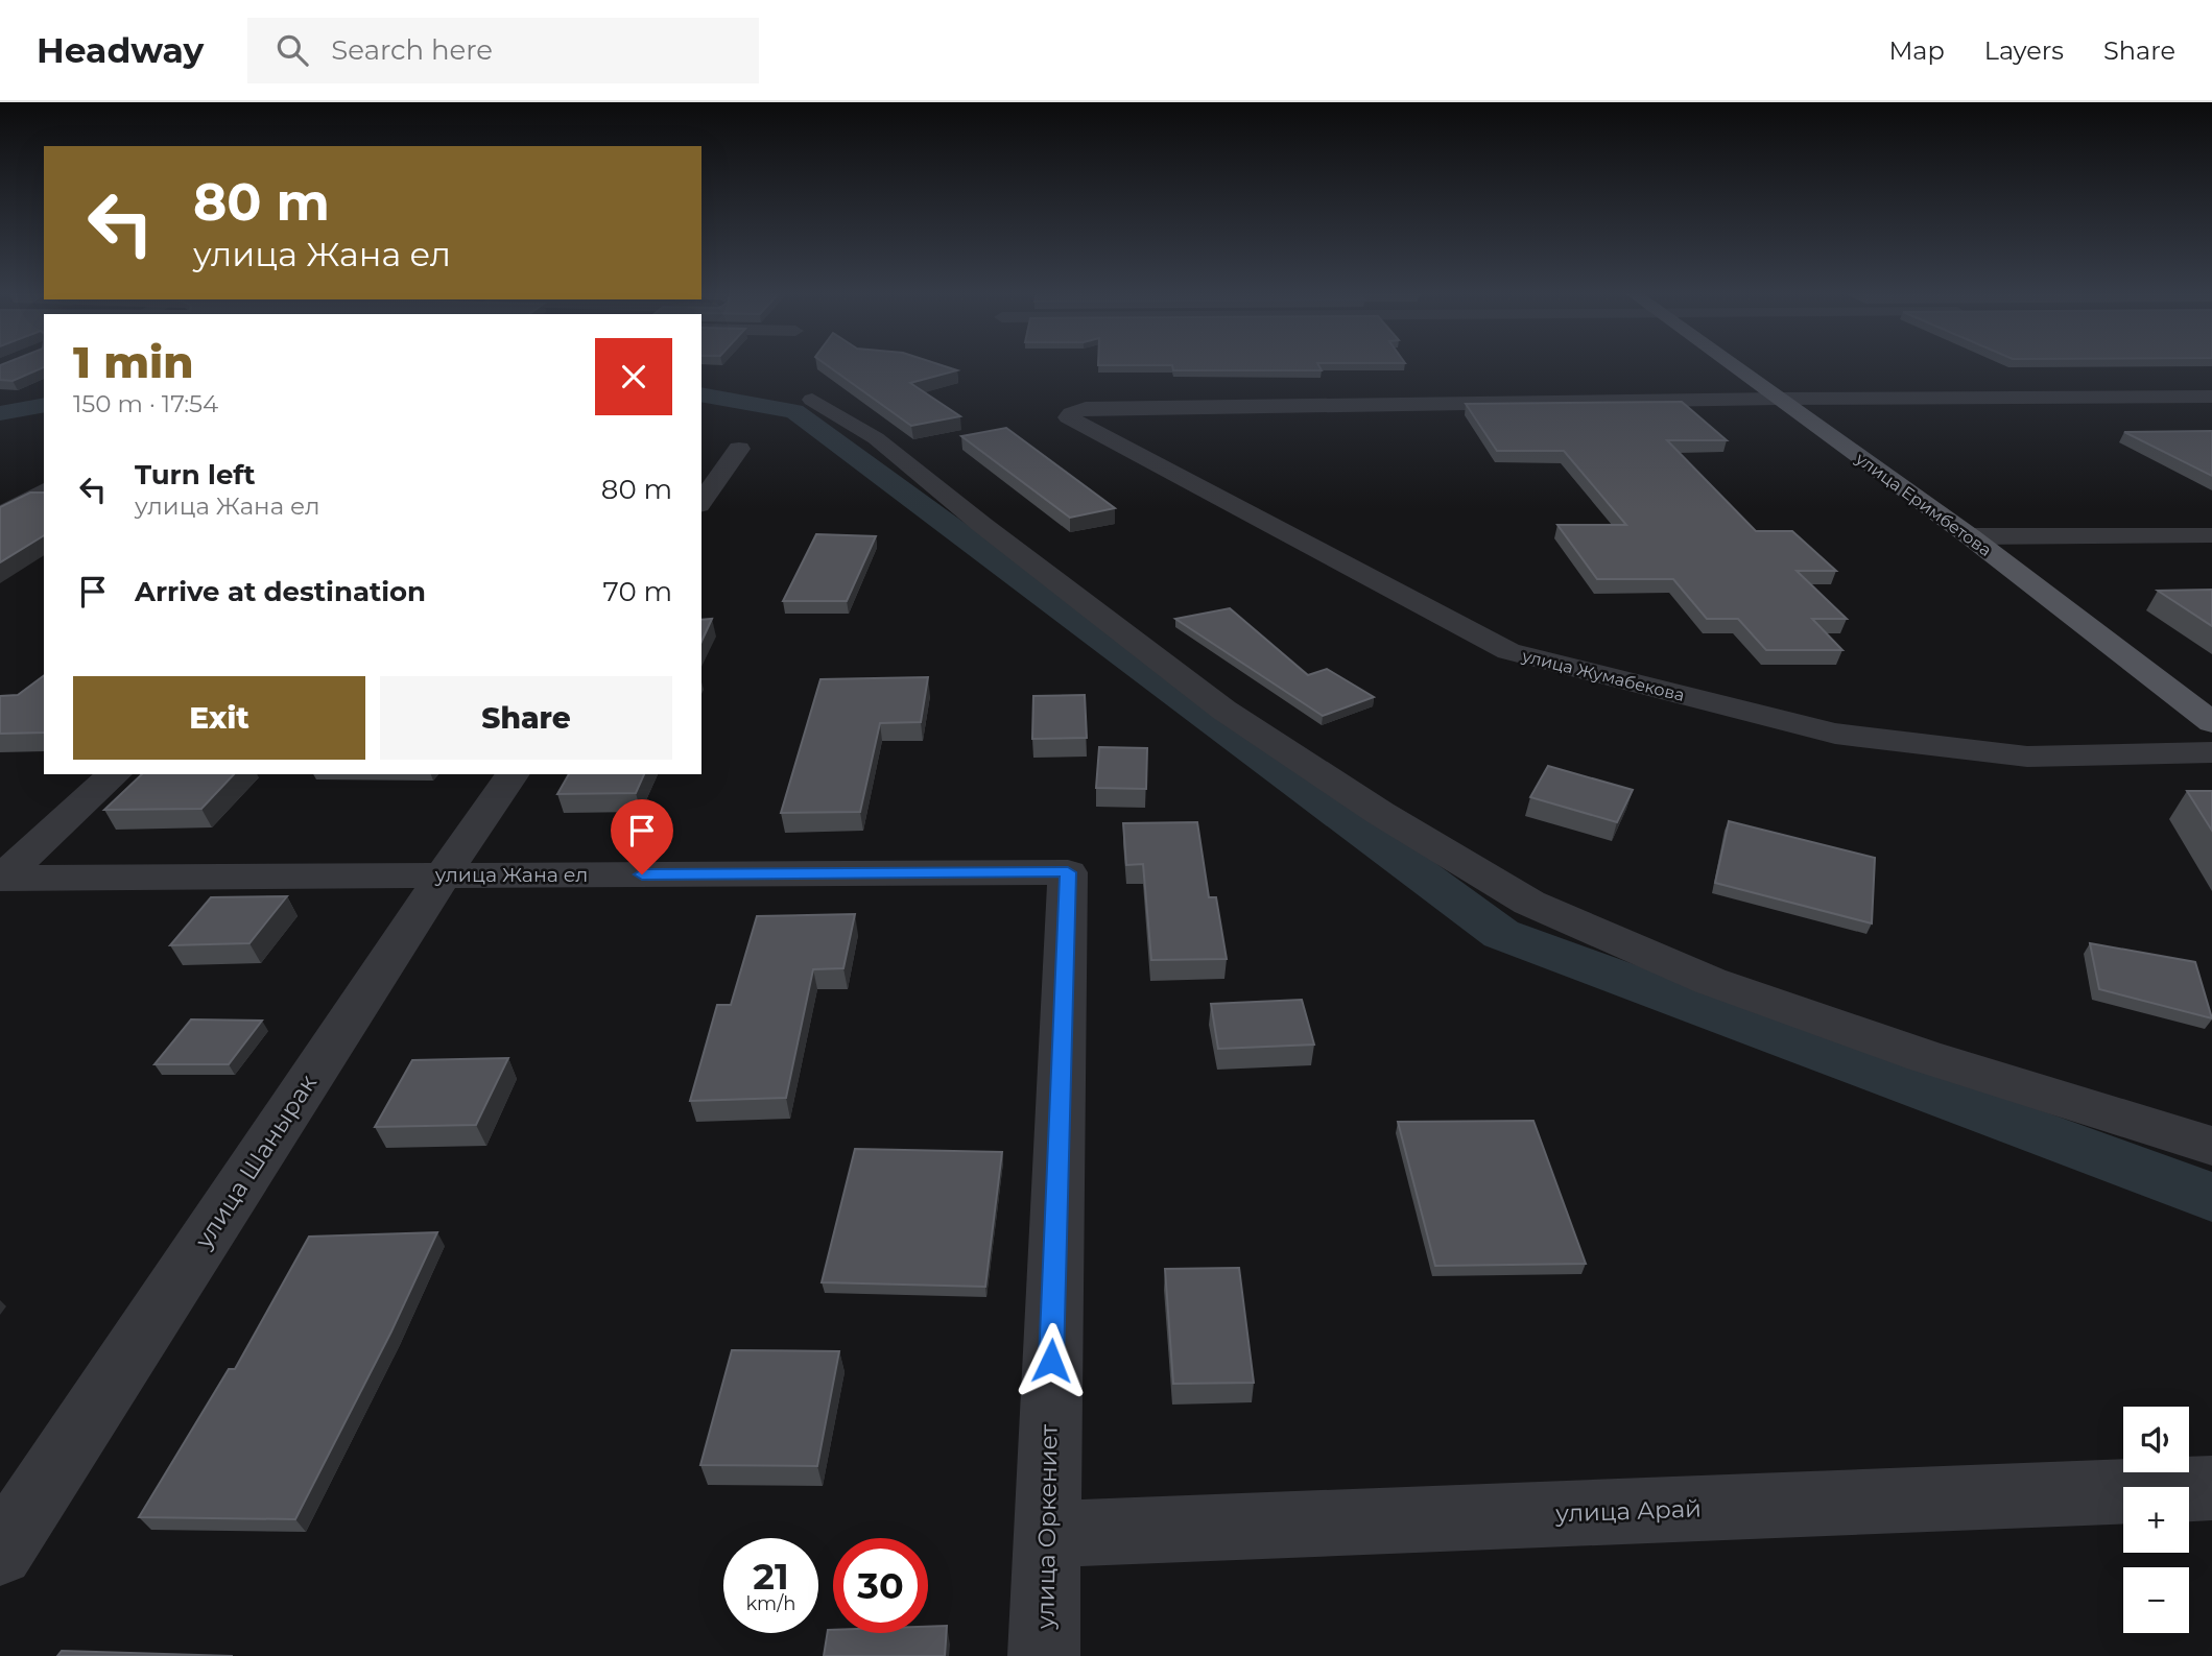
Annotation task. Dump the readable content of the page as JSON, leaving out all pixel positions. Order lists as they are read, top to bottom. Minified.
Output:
{"streets":{"main road":["улица Еримбетова"],"street":["улица Жумабекова","улица Жана ел","улица Шанырак","улица Арай","улица Оркениет"]},"crossings":[["улица Еримбетова","улица Жумабекова"],["улица Жана ел","улица Шанырак"],["улица Жана ел","улица Оркениет"],["улица Арай","улица Оркениет"]],"page":{"header":"Headway","search":"Search here","nav":["Map","Layers","Share"],"turn":["80 m","улица Жана ел"],"heading":["1 min","150 m · 17:54"],"list":[{"name":"Turn left","note":"улица Жана ел","value":"80 m"},{"name":"Arrive at destination","value":"70 m"}],"buttons":["Exit","Share"],"map_buttons":["+","−"],"speed":"21 km/h","limit":"30"}}
